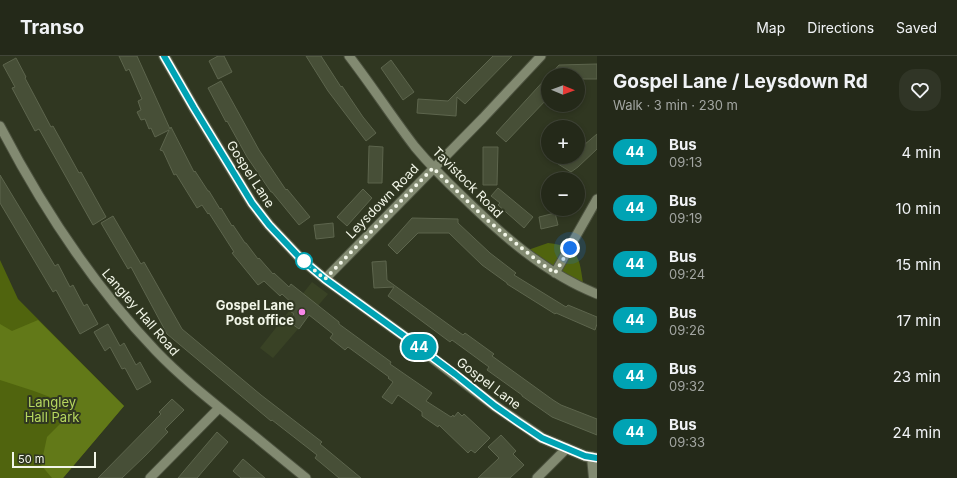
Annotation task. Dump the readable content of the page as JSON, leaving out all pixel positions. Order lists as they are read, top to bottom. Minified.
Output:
{"streets":{"street":["Gospel Lane","Tavistock Road","Leysdown Road","Langley Hall Road"]},"crossings":[["Gospel Lane","Leysdown Road"],["Tavistock Road","Leysdown Road"]],"parks":["Langley Hall Park"],"places":["Gospel Lane Post office"],"lines":["bus line 44"],"scale_bar":"50 m","north":"right","page":{"header":"Transo","nav":["Map","Directions","Saved"],"on_map":"44","heading":["Gospel Lane / Leysdown Rd","Walk · 3 min · 230 m"],"map_buttons":["+","−"],"list":[{"mark":"44","name":"Bus","note":"09:13","value":"4 min"},{"mark":"44","name":"Bus","note":"09:19","value":"10 min"},{"mark":"44","name":"Bus","note":"09:24","value":"15 min"},{"mark":"44","name":"Bus","note":"09:26","value":"17 min"},{"mark":"44","name":"Bus","note":"09:32","value":"23 min"},{"mark":"44","name":"Bus","note":"09:33","value":"24 min"}],"scale":"50 m"}}
